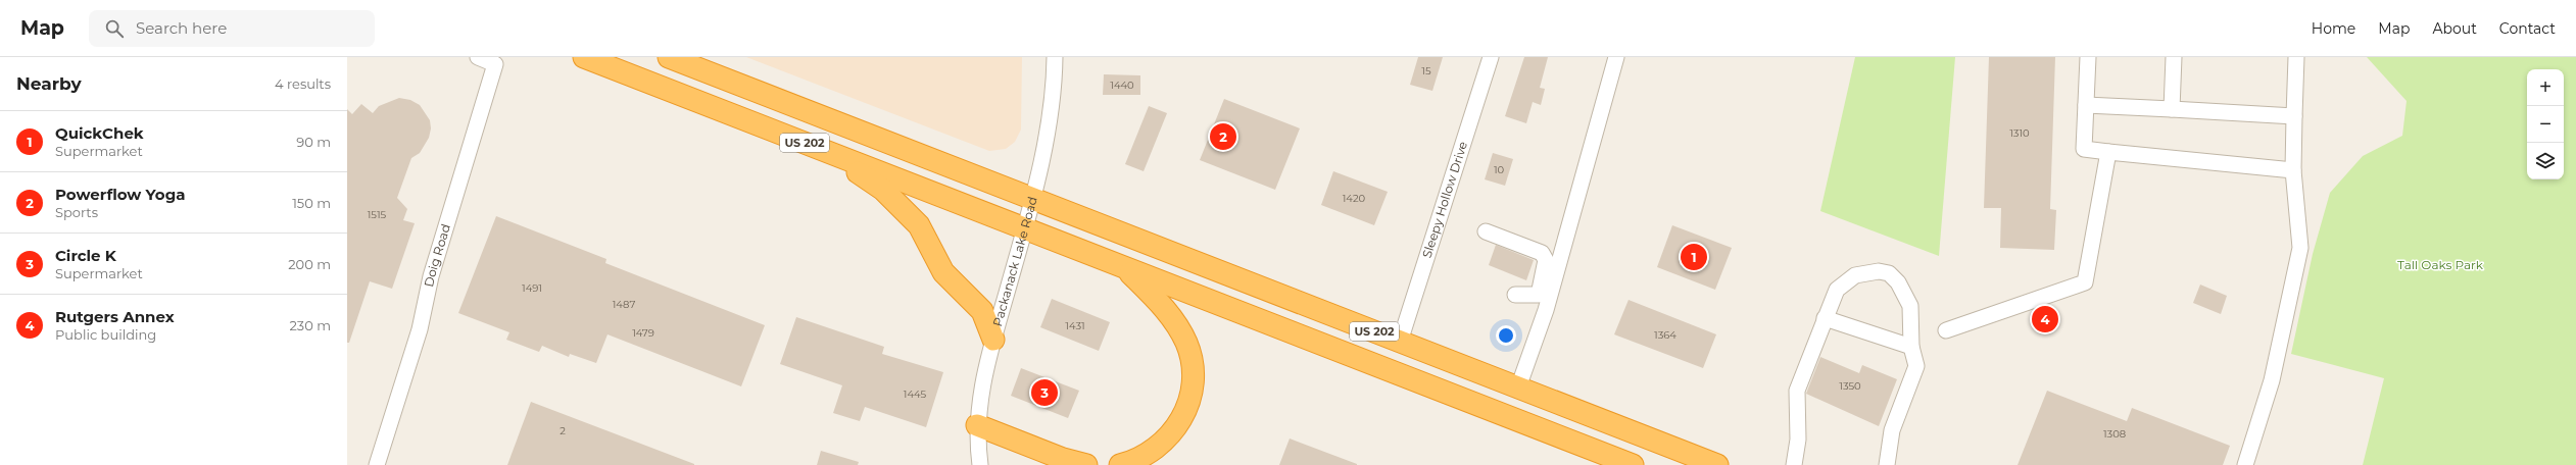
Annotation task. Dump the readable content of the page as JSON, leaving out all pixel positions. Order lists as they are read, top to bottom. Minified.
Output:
{"streets":{"highway":["US 202"],"street":["Sleepy Hollow Drive","Doig Road","Packanack Lake Road"]},"crossings":[["US 202","Sleepy Hollow Drive"],["US 202","Packanack Lake Road"]],"parks":["Tall Oaks Park"],"house_numbers":["15","1440","1310","10","1420","1515","1491","1487","1431","1479","1364","1350","1445","2","1308"],"page":{"header":"Map","search":"Search here","nav":["Home","Map","About","Contact"],"heading":["Nearby","4 results"],"map_buttons":["+","−"],"list":[{"mark":"1","name":"QuickChek","note":"Supermarket","value":"90 m"},{"mark":"2","name":"Powerflow Yoga","note":"Sports","value":"150 m"},{"mark":"3","name":"Circle K","note":"Supermarket","value":"200 m"},{"mark":"4","name":"Rutgers Annex","note":"Public building","value":"230 m"}],"pins":["2","1","4","3"]}}
